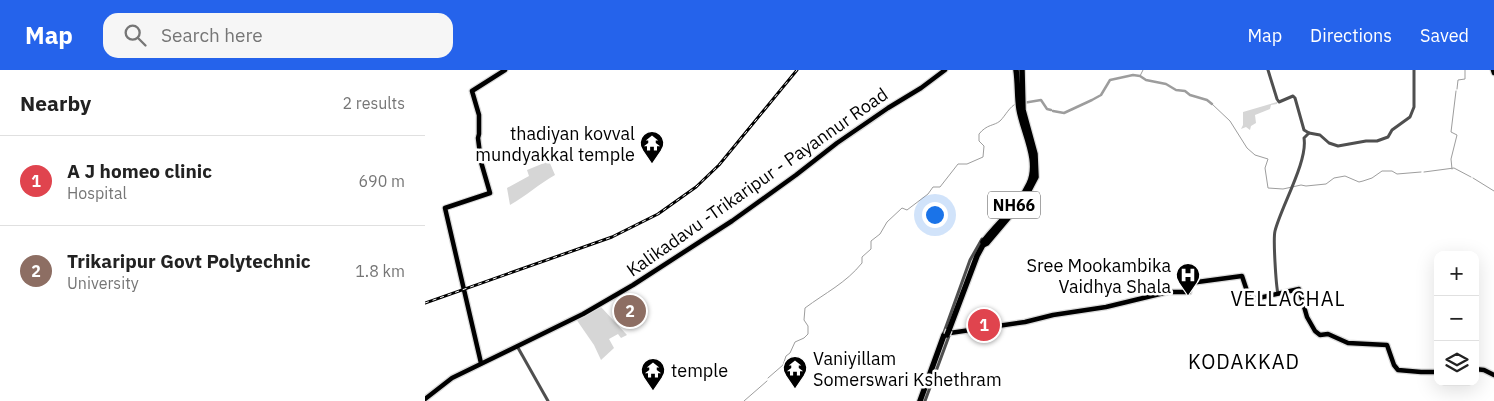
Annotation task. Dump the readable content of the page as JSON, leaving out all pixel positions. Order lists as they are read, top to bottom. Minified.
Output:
{"streets":{"highway":["NH66"],"main road":["Kalikadavu -Trikaripur - Payannur Road"]},"districts":["VELLACHAL","KODAKKAD"],"places":{"temple":["thadiyan kovval mundyakkal temple","Vaniyillam Somerswari Kshethram","temple"],"hospital":["Sree Mookambika Vaidhya Shala"]},"page":{"header":"Map","search":"Search here","nav":["Map","Directions","Saved"],"heading":["Nearby","2 results"],"list":[{"mark":"1","name":"A J homeo clinic","note":"Hospital","value":"690 m"},{"mark":"2","name":"Trikaripur Govt Polytechnic","note":"University","value":"1.8 km"}],"map_buttons":["+","−"],"pins":["2","1"]}}
